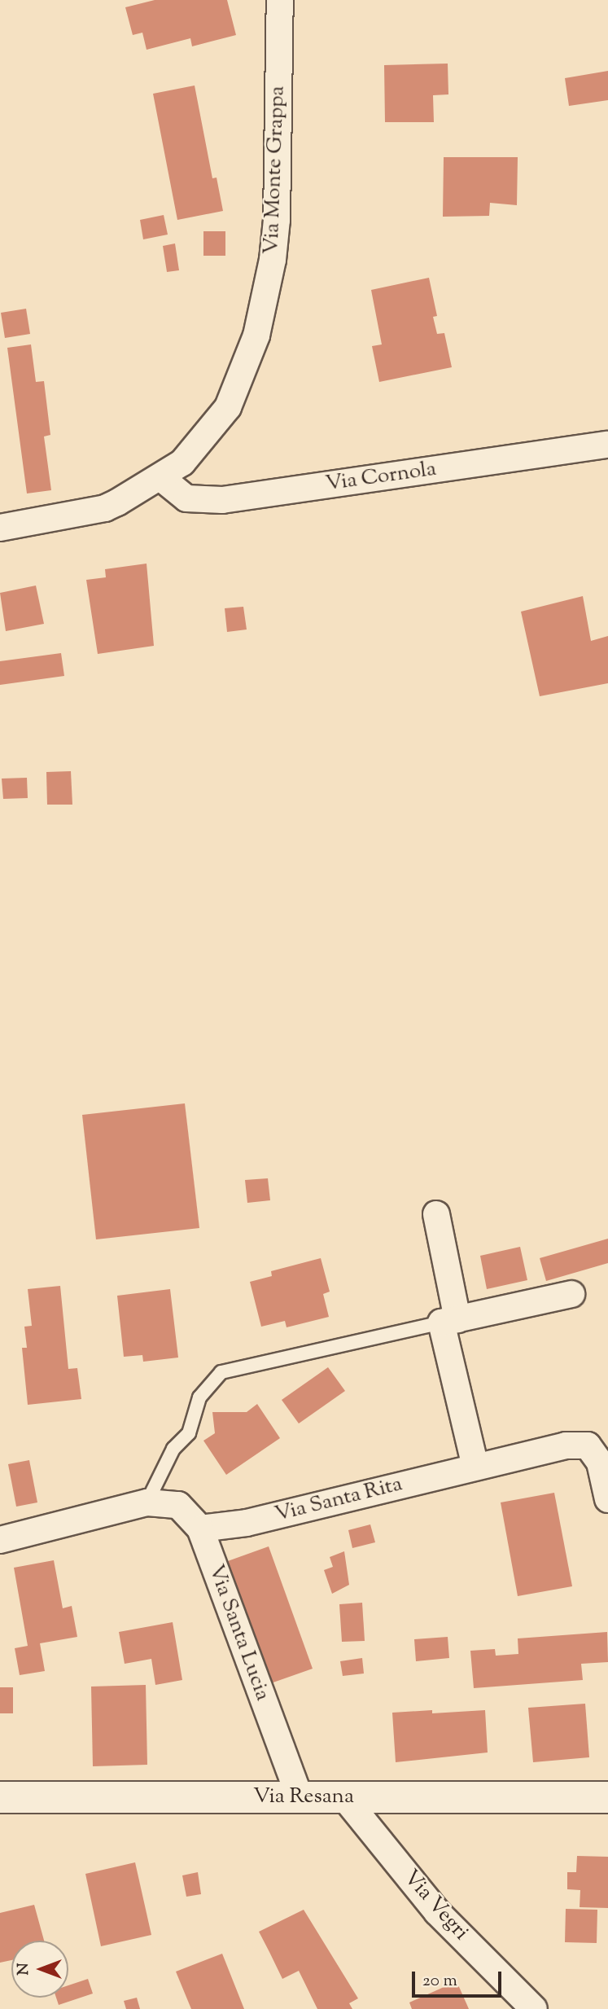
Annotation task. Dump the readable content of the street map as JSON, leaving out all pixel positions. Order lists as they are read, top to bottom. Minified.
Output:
{"streets":{"street":["Via Monte Grappa","Via Cornola","Via Santa Rita","Via Santa Lucia","Via Resana","Via Vegri"]},"crossings":[["Via Monte Grappa","Via Cornola"],["Via Santa Rita","Via Santa Lucia"],["Via Santa Lucia","Via Resana"],["Via Resana","Via Vegri"]],"scale_bar":"20 m","north":"left"}
